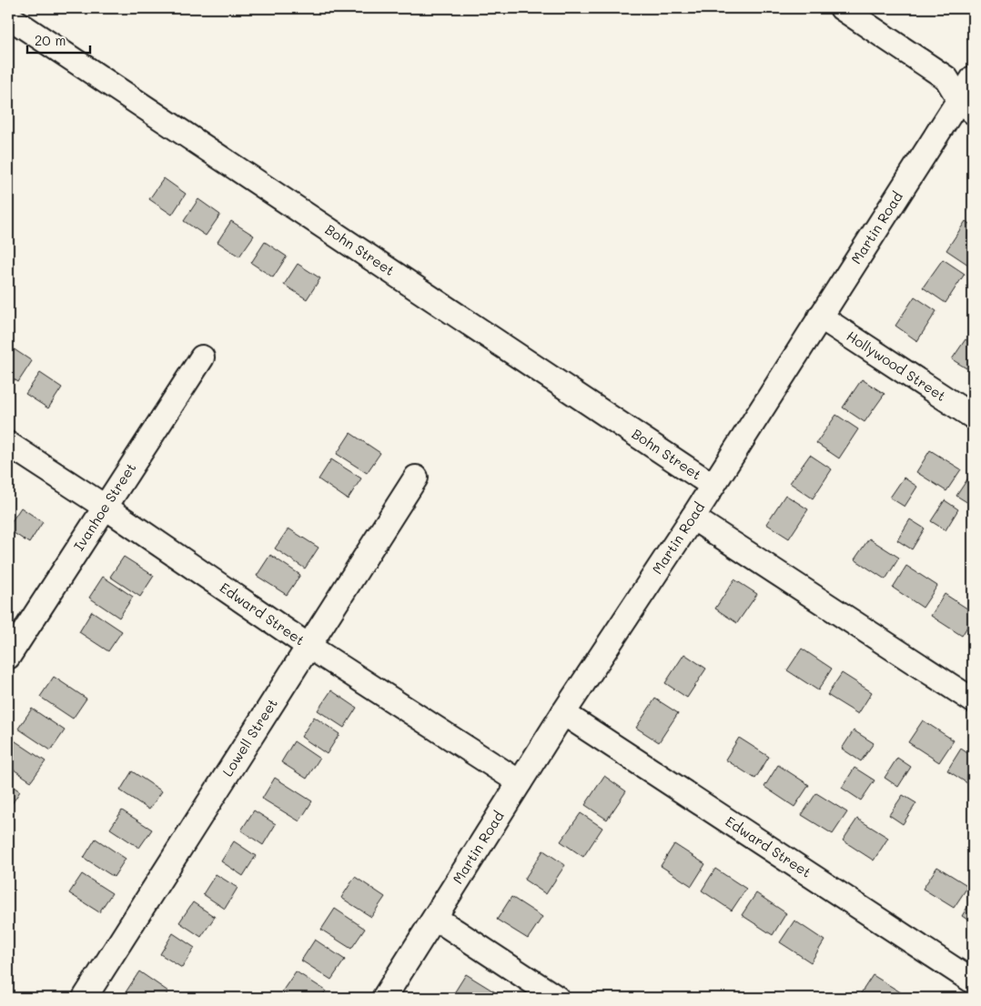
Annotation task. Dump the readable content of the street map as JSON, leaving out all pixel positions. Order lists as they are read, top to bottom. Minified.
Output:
{"streets":{"street":["Martin Road","Bohn Street","Hollywood Street","Ivanhoe Street","Edward Street","Lowell Street"]},"crossings":[["Martin Road","Bohn Street"],["Martin Road","Hollywood Street"],["Martin Road","Edward Street"],["Ivanhoe Street","Edward Street"],["Edward Street","Lowell Street"]],"scale_bar":"20 m"}
